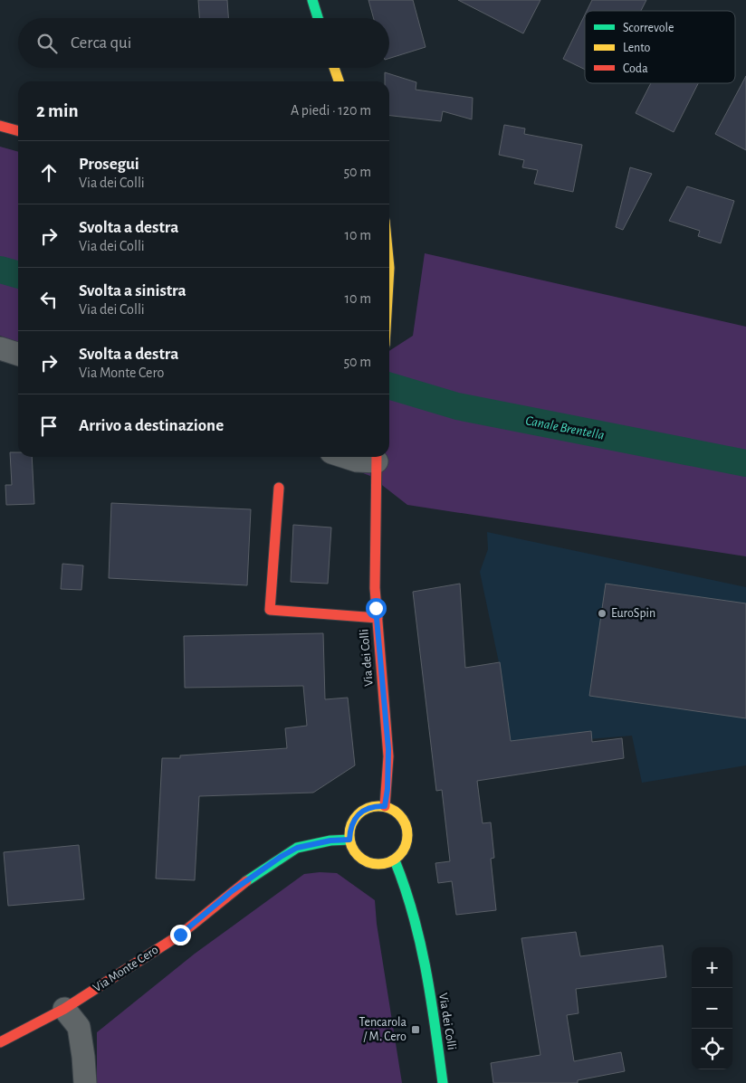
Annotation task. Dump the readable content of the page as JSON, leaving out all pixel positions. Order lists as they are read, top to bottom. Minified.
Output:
{"streets":{"main road":["Via dei Colli","Via Monte Cero"]},"crossings":[["Via dei Colli","Via Monte Cero"]],"water":["Canale Brentella"],"places":{"other":["EuroSpin"],"transit":["Tencarola / M. Cero"]},"legend":["Scorrevole","Lento","Coda"],"page":{"search":"Cerca qui","heading":["2 min","A piedi · 120 m"],"list":[["Prosegui","Via dei Colli","50 m"],["Svolta a destra","Via dei Colli","10 m"],["Svolta a sinistra","Via dei Colli","10 m"],["Svolta a destra","Via Monte Cero","50 m"],"Arrivo a destinazione"],"map_buttons":["+","−"]}}
